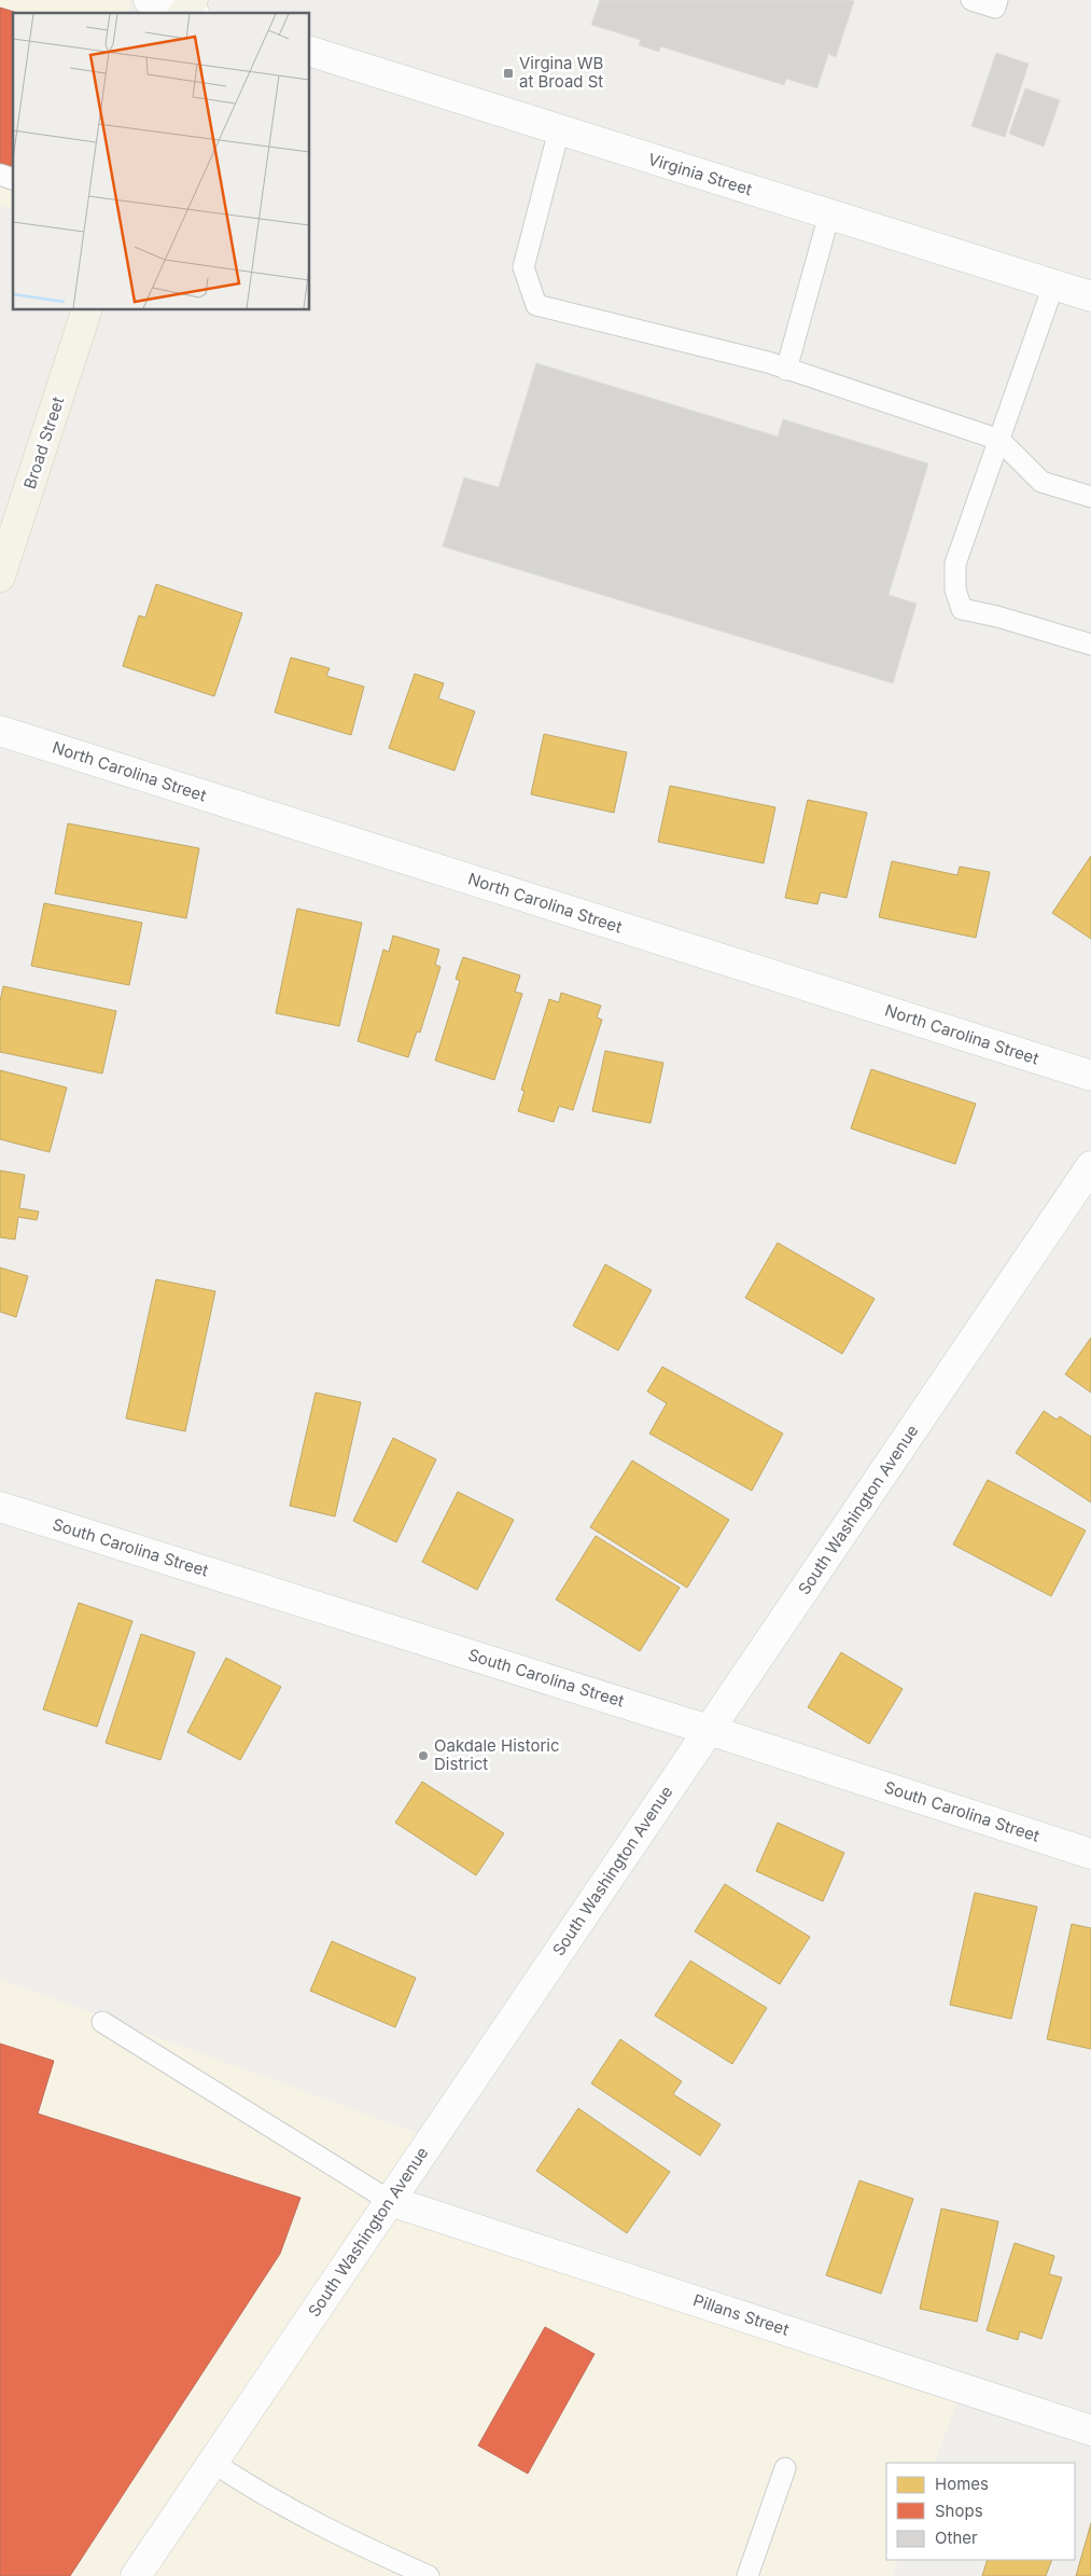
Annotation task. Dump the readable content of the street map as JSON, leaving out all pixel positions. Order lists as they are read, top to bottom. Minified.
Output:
{"streets":{"main road":["Broad Street"],"street":["Virginia Street","North Carolina Street","South Washington Avenue","South Carolina Street","Pillans Street"]},"crossings":[["South Washington Avenue","South Carolina Street"],["South Washington Avenue","Pillans Street"]],"places":{"transit":["Virgina WB at Broad St"],"other":["Oakdale Historic District"]},"legend":["Homes","Shops","Other"]}
